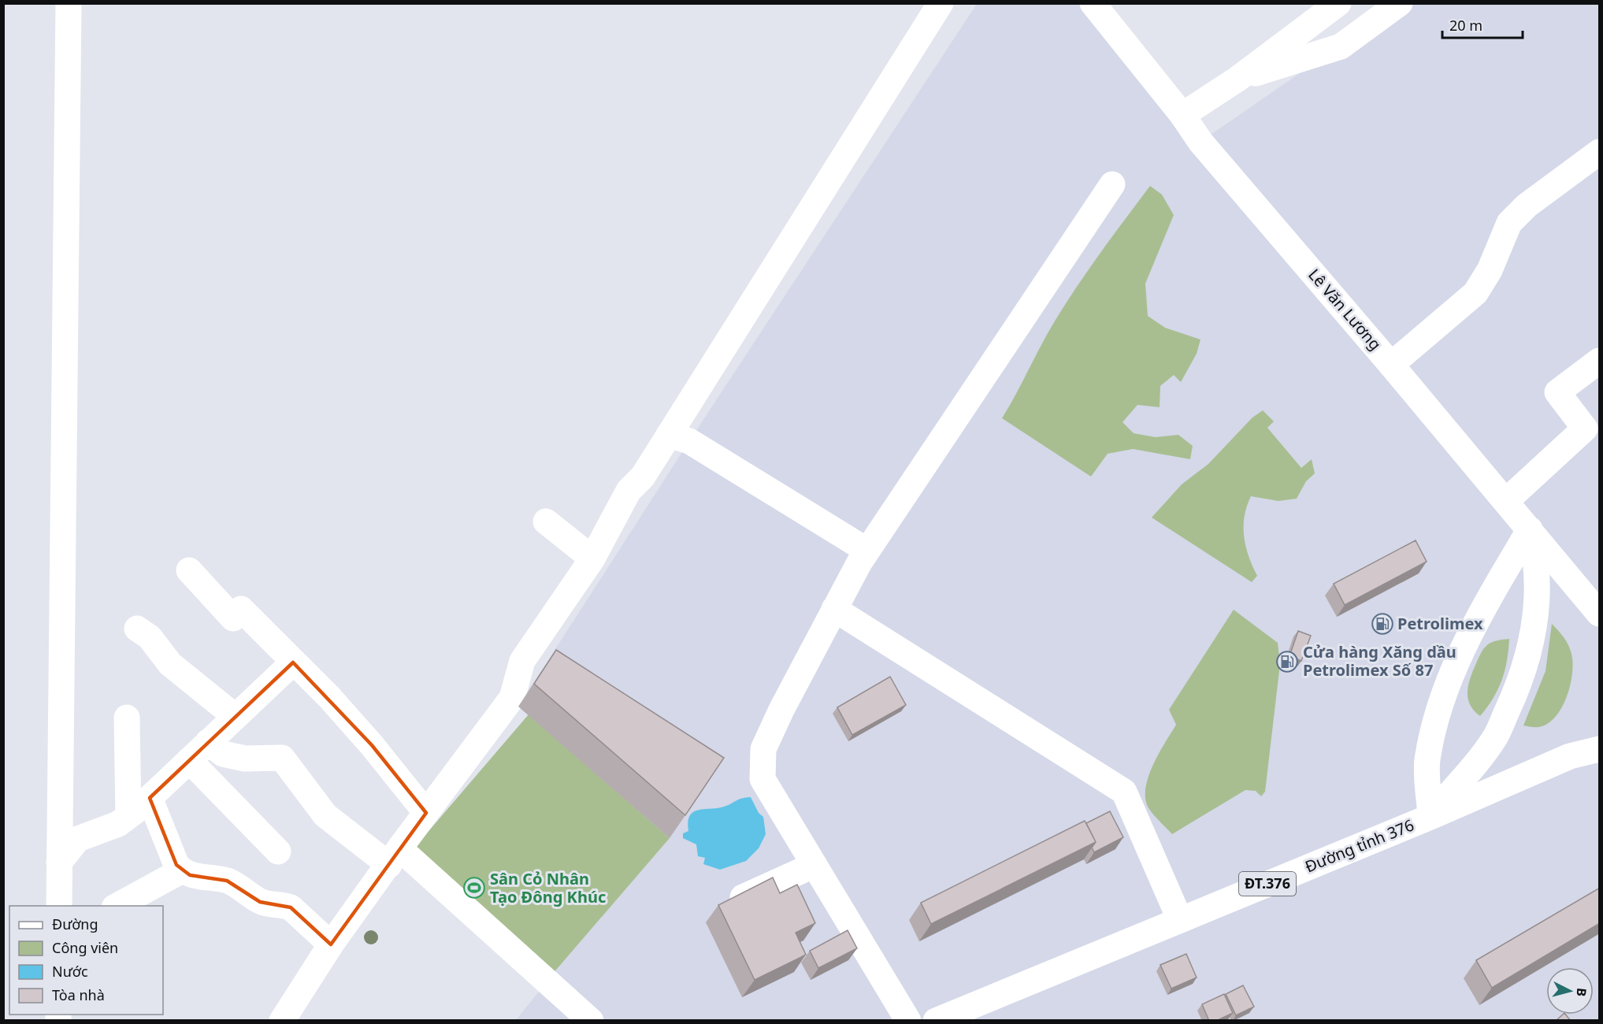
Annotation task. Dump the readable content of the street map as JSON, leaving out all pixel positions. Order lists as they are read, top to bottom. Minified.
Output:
{"streets":{"street":["Lê Văn Lương","Đường tỉnh 376","ĐT.376"]},"places":{"fuel station":["Petrolimex","Cửa hàng Xăng dầu Petrolimex Số 87"],"sports":["Sân Cỏ Nhân Tạo Đông Khúc"]},"legend":["Đường","Công viên","Nước","Tòa nhà"],"scale_bar":"20 m","north":"right"}
